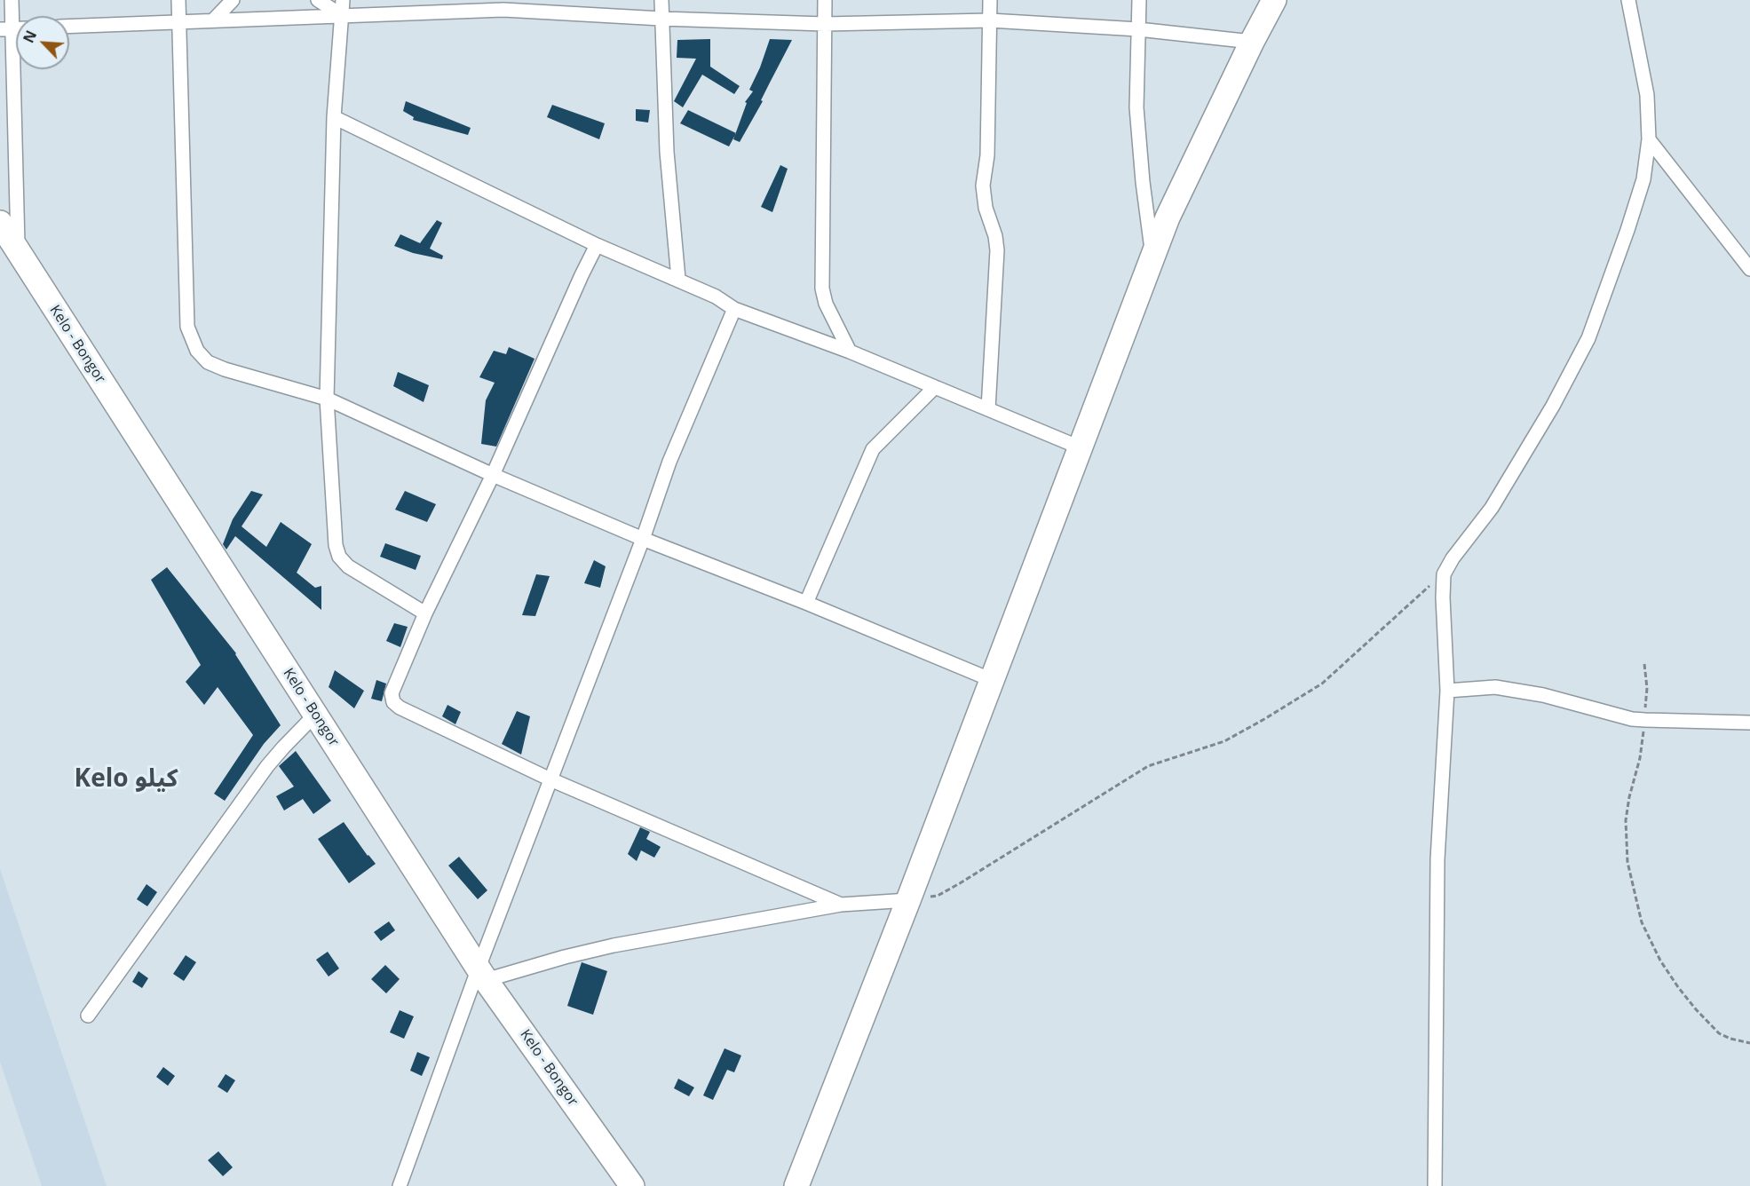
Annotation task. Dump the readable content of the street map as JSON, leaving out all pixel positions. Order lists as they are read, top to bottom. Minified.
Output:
{"streets":{"highway":["Kelo - Bongor"]},"districts":["Kelo كيلو"],"north":"top left"}
